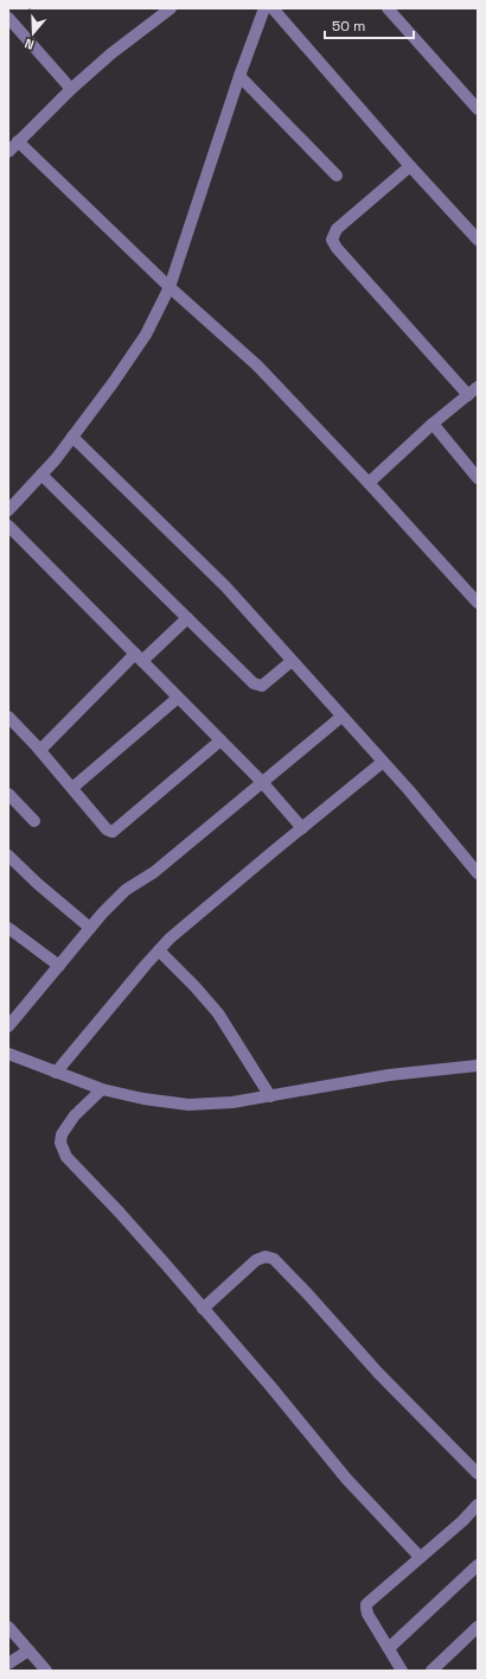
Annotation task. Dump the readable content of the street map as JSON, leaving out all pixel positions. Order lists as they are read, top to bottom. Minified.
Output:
{"scale_bar":"50 m","north":"bottom"}
